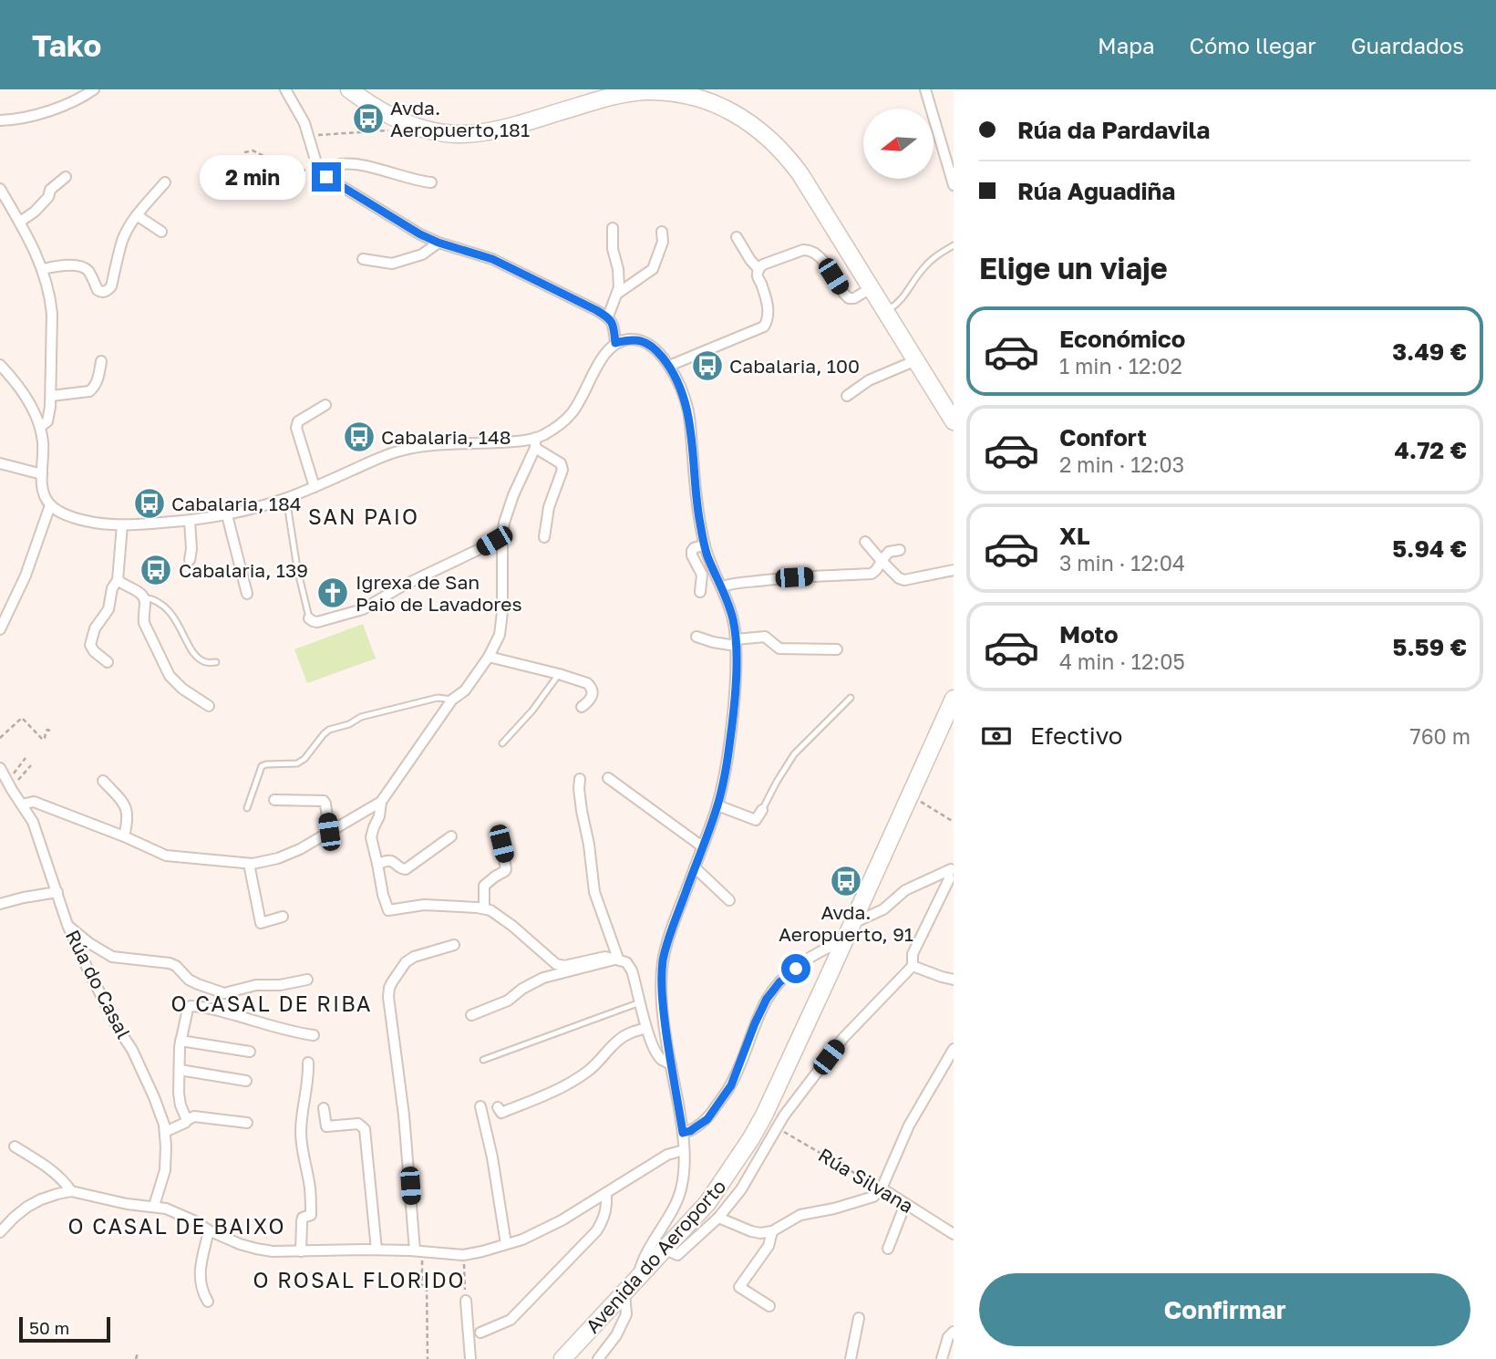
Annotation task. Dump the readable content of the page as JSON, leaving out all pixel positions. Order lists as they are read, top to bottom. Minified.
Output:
{"streets":{"main road":["Avenida do Aeroporto"],"street":["Rúa do Casal","Rúa Silvana"]},"districts":["SAN PAIO","O CASAL DE RIBA","O CASAL DE BAIXO","O ROSAL FLORIDO"],"places":{"bus stop":["Avda. Aeropuerto,181","Cabalaria, 100","Cabalaria, 148","Cabalaria, 184","Cabalaria, 139","Avda. Aeropuerto, 91"],"church":["Igrexa de San Paio de Lavadores"]},"scale_bar":"50 m","north":"left","page":{"header":"Tako","nav":["Mapa","Cómo llegar","Guardados"],"banner":["Rúa da Pardavila","Rúa Aguadiña"],"bubble":"2 min","heading":"Elige un viaje","list":[{"name":"Económico","note":"1 min · 12:02","value":"3.49 €"},{"name":"Confort","note":"2 min · 12:03","value":"4.72 €"},{"name":"XL","note":"3 min · 12:04","value":"5.94 €"},{"name":"Moto","note":"4 min · 12:05","value":"5.59 €"}],"pay":["Efectivo","760 m"],"buttons":"Confirmar","scale":"50 m"}}
